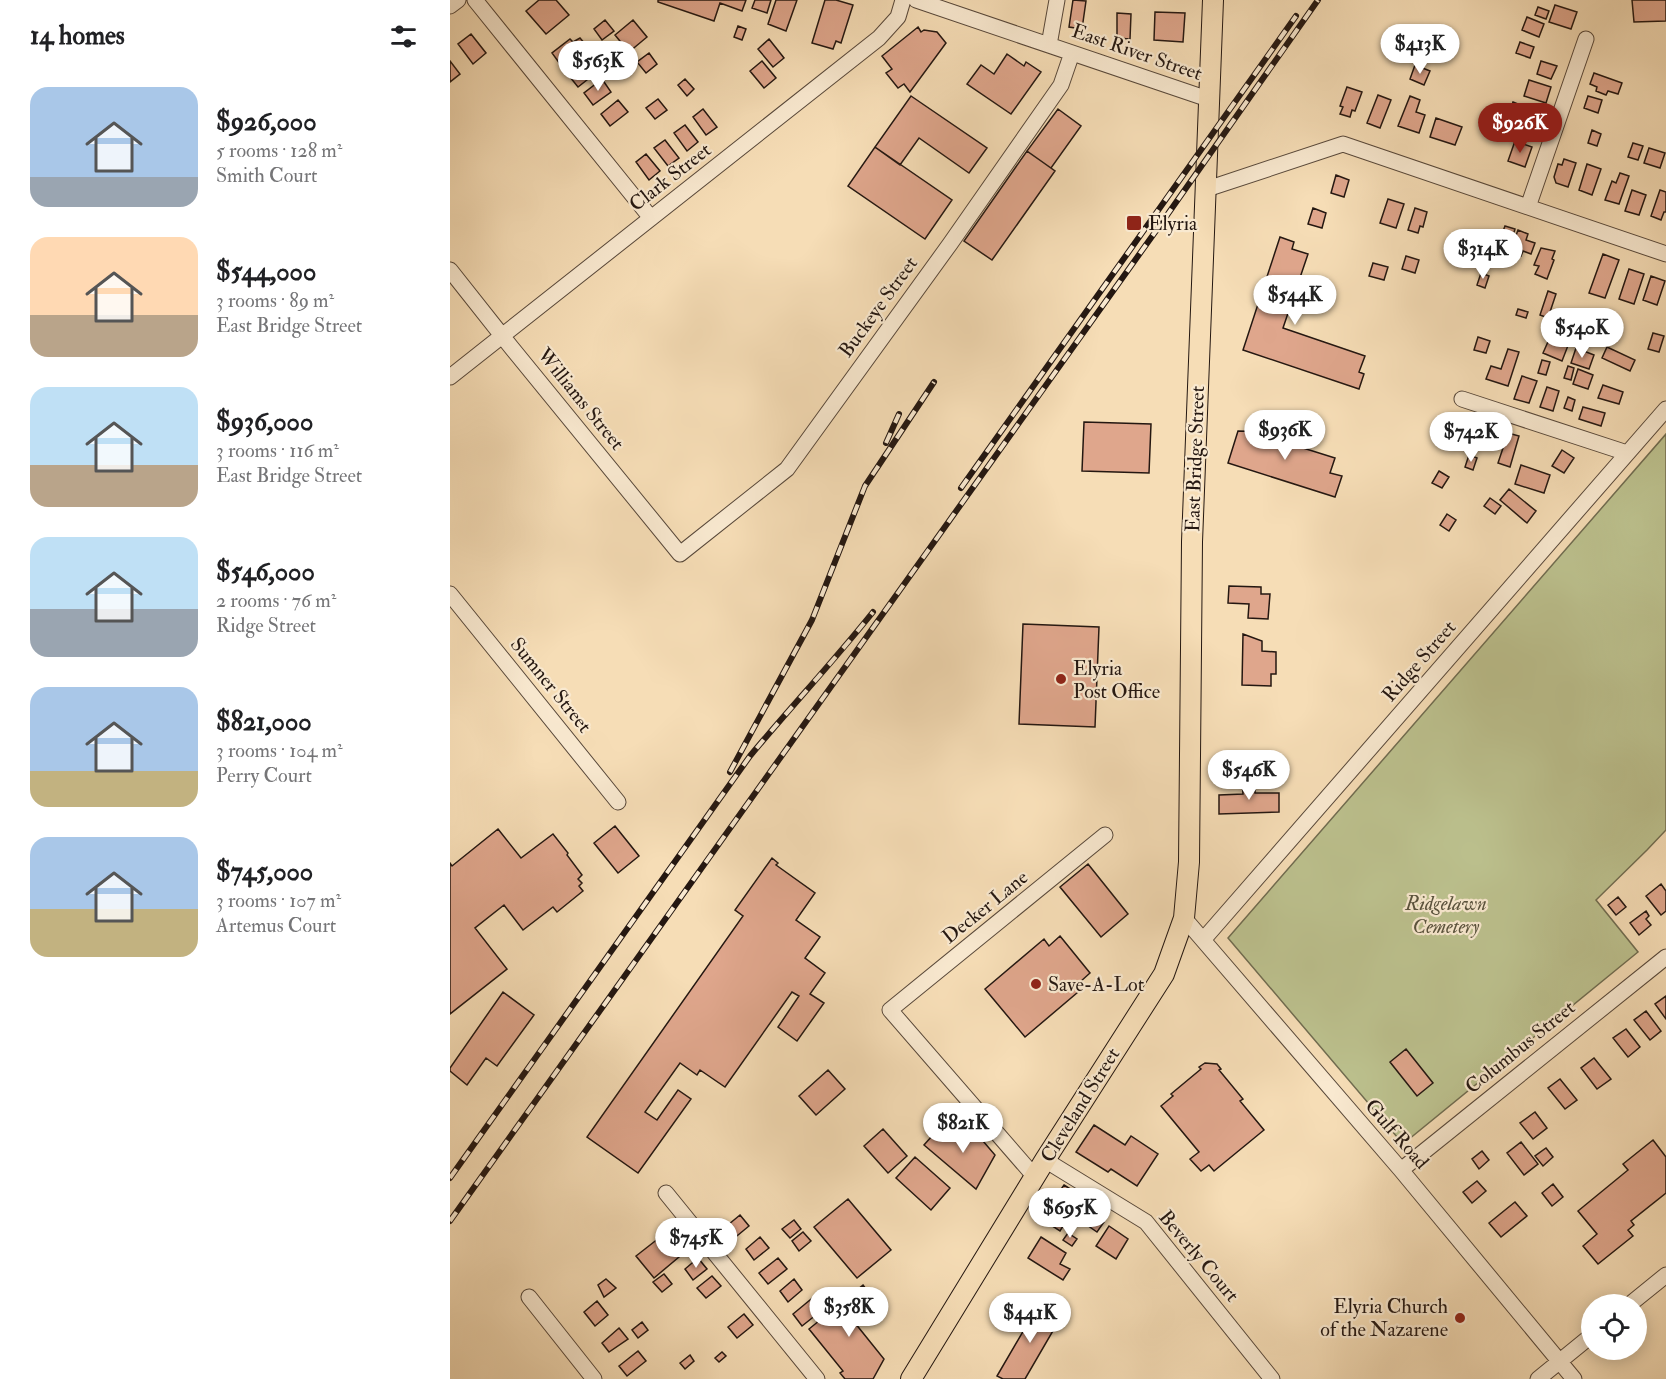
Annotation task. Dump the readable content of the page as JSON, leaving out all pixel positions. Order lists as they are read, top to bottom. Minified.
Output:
{"streets":{"main road":["East Bridge Street","Cleveland Street"],"street":["East River Street","Clark Street","Buckeye Street","Williams Street","Ridge Street","Sumner Street","Decker Lane","Columbus Street","Gulf Road","Beverly Court"]},"crossings":[["East River Street","Buckeye Street"],["East River Street","East Bridge Street"],["Clark Street","Williams Street"],["Buckeye Street","Williams Street"],["East Bridge Street","Cleveland Street"],["East Bridge Street","Gulf Road"],["Ridge Street","Gulf Road"],["Decker Lane","Cleveland Street"],["Columbus Street","Gulf Road"],["Cleveland Street","Gulf Road"],["Cleveland Street","Beverly Court"]],"parks":["Ridgelawn Cemetery"],"places":{"transit":["Elyria"],"other":["Elyria Post Office","Save-A-Lot","Elyria Church of the Nazarene"]},"page":{"heading":"14 homes","price":["$413K","$563K","$926K","$314K","$544K","$540K","$936K","$742K","$546K","$821K","$695K","$745K","$358K","$441K"],"list":[{"name":"$926,000","note":"5 rooms · 128 m² · Smith Court"},{"name":"$544,000","note":"3 rooms · 89 m² · East Bridge Street"},{"name":"$936,000","note":"3 rooms · 116 m² · East Bridge Street"},{"name":"$546,000","note":"2 rooms · 76 m² · Ridge Street"},{"name":"$821,000","note":"3 rooms · 104 m² · Perry Court"},{"name":"$745,000","note":"3 rooms · 107 m² · Artemus Court"}]}}
